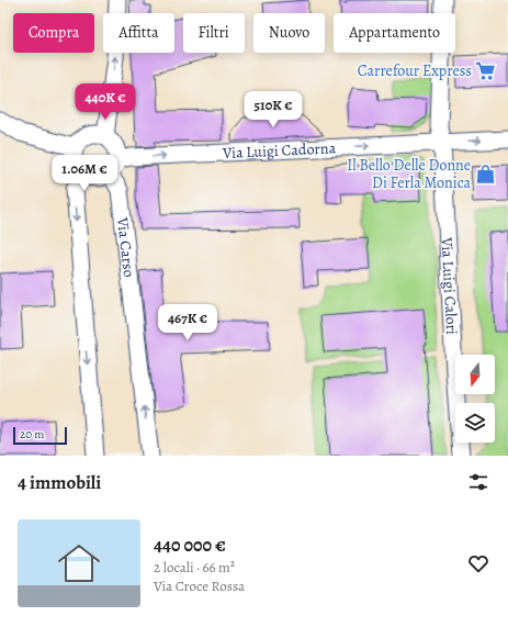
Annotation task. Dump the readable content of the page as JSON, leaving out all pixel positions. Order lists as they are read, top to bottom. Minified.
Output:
{"streets":{"street":["Via Luigi Cadorna","Via Carso","Via Luigi Calori"]},"crossings":[["Via Luigi Cadorna","Via Carso"],["Via Luigi Cadorna","Via Luigi Calori"]],"one_way":["Via Luigi Cadorna"],"places":{"supermarket":["Carrefour Express"],"shop":["Il Bello Delle Donne Di Ferla Monica"]},"scale_bar":"20 m","north":"bottom","page":{"chip":["Compra","Affitta","Filtri","Nuovo","Appartamento"],"price":["440K €","510K €","1.06M €","467K €"],"scale":"20 m","heading":"4 immobili","list":[{"name":"440 000 €","note":"2 locali · 66 m² · Via Croce Rossa"}]}}
